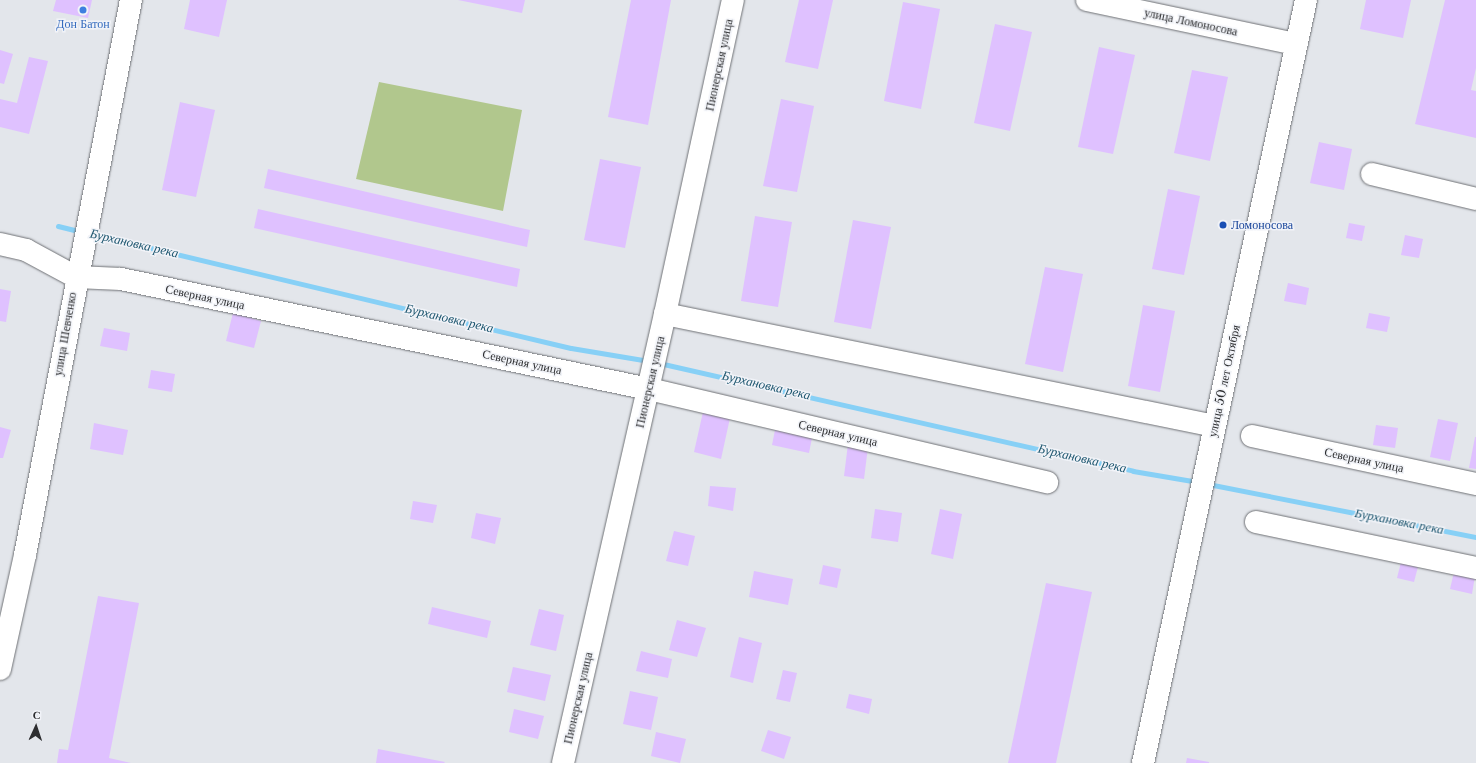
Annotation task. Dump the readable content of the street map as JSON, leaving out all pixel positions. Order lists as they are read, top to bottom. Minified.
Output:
{"streets":{"street":["улица Ломоносова","Пионерская улица","Северная улица","улица Шевченко","улица 50 лет Октября"]},"crossings":[["улица Ломоносова","улица 50 лет Октября"],["Пионерская улица","Северная улица"],["Северная улица","улица Шевченко"]],"water":["Бурхановка река"],"places":["Дон Батон","Ломоносова"],"north":"top"}
